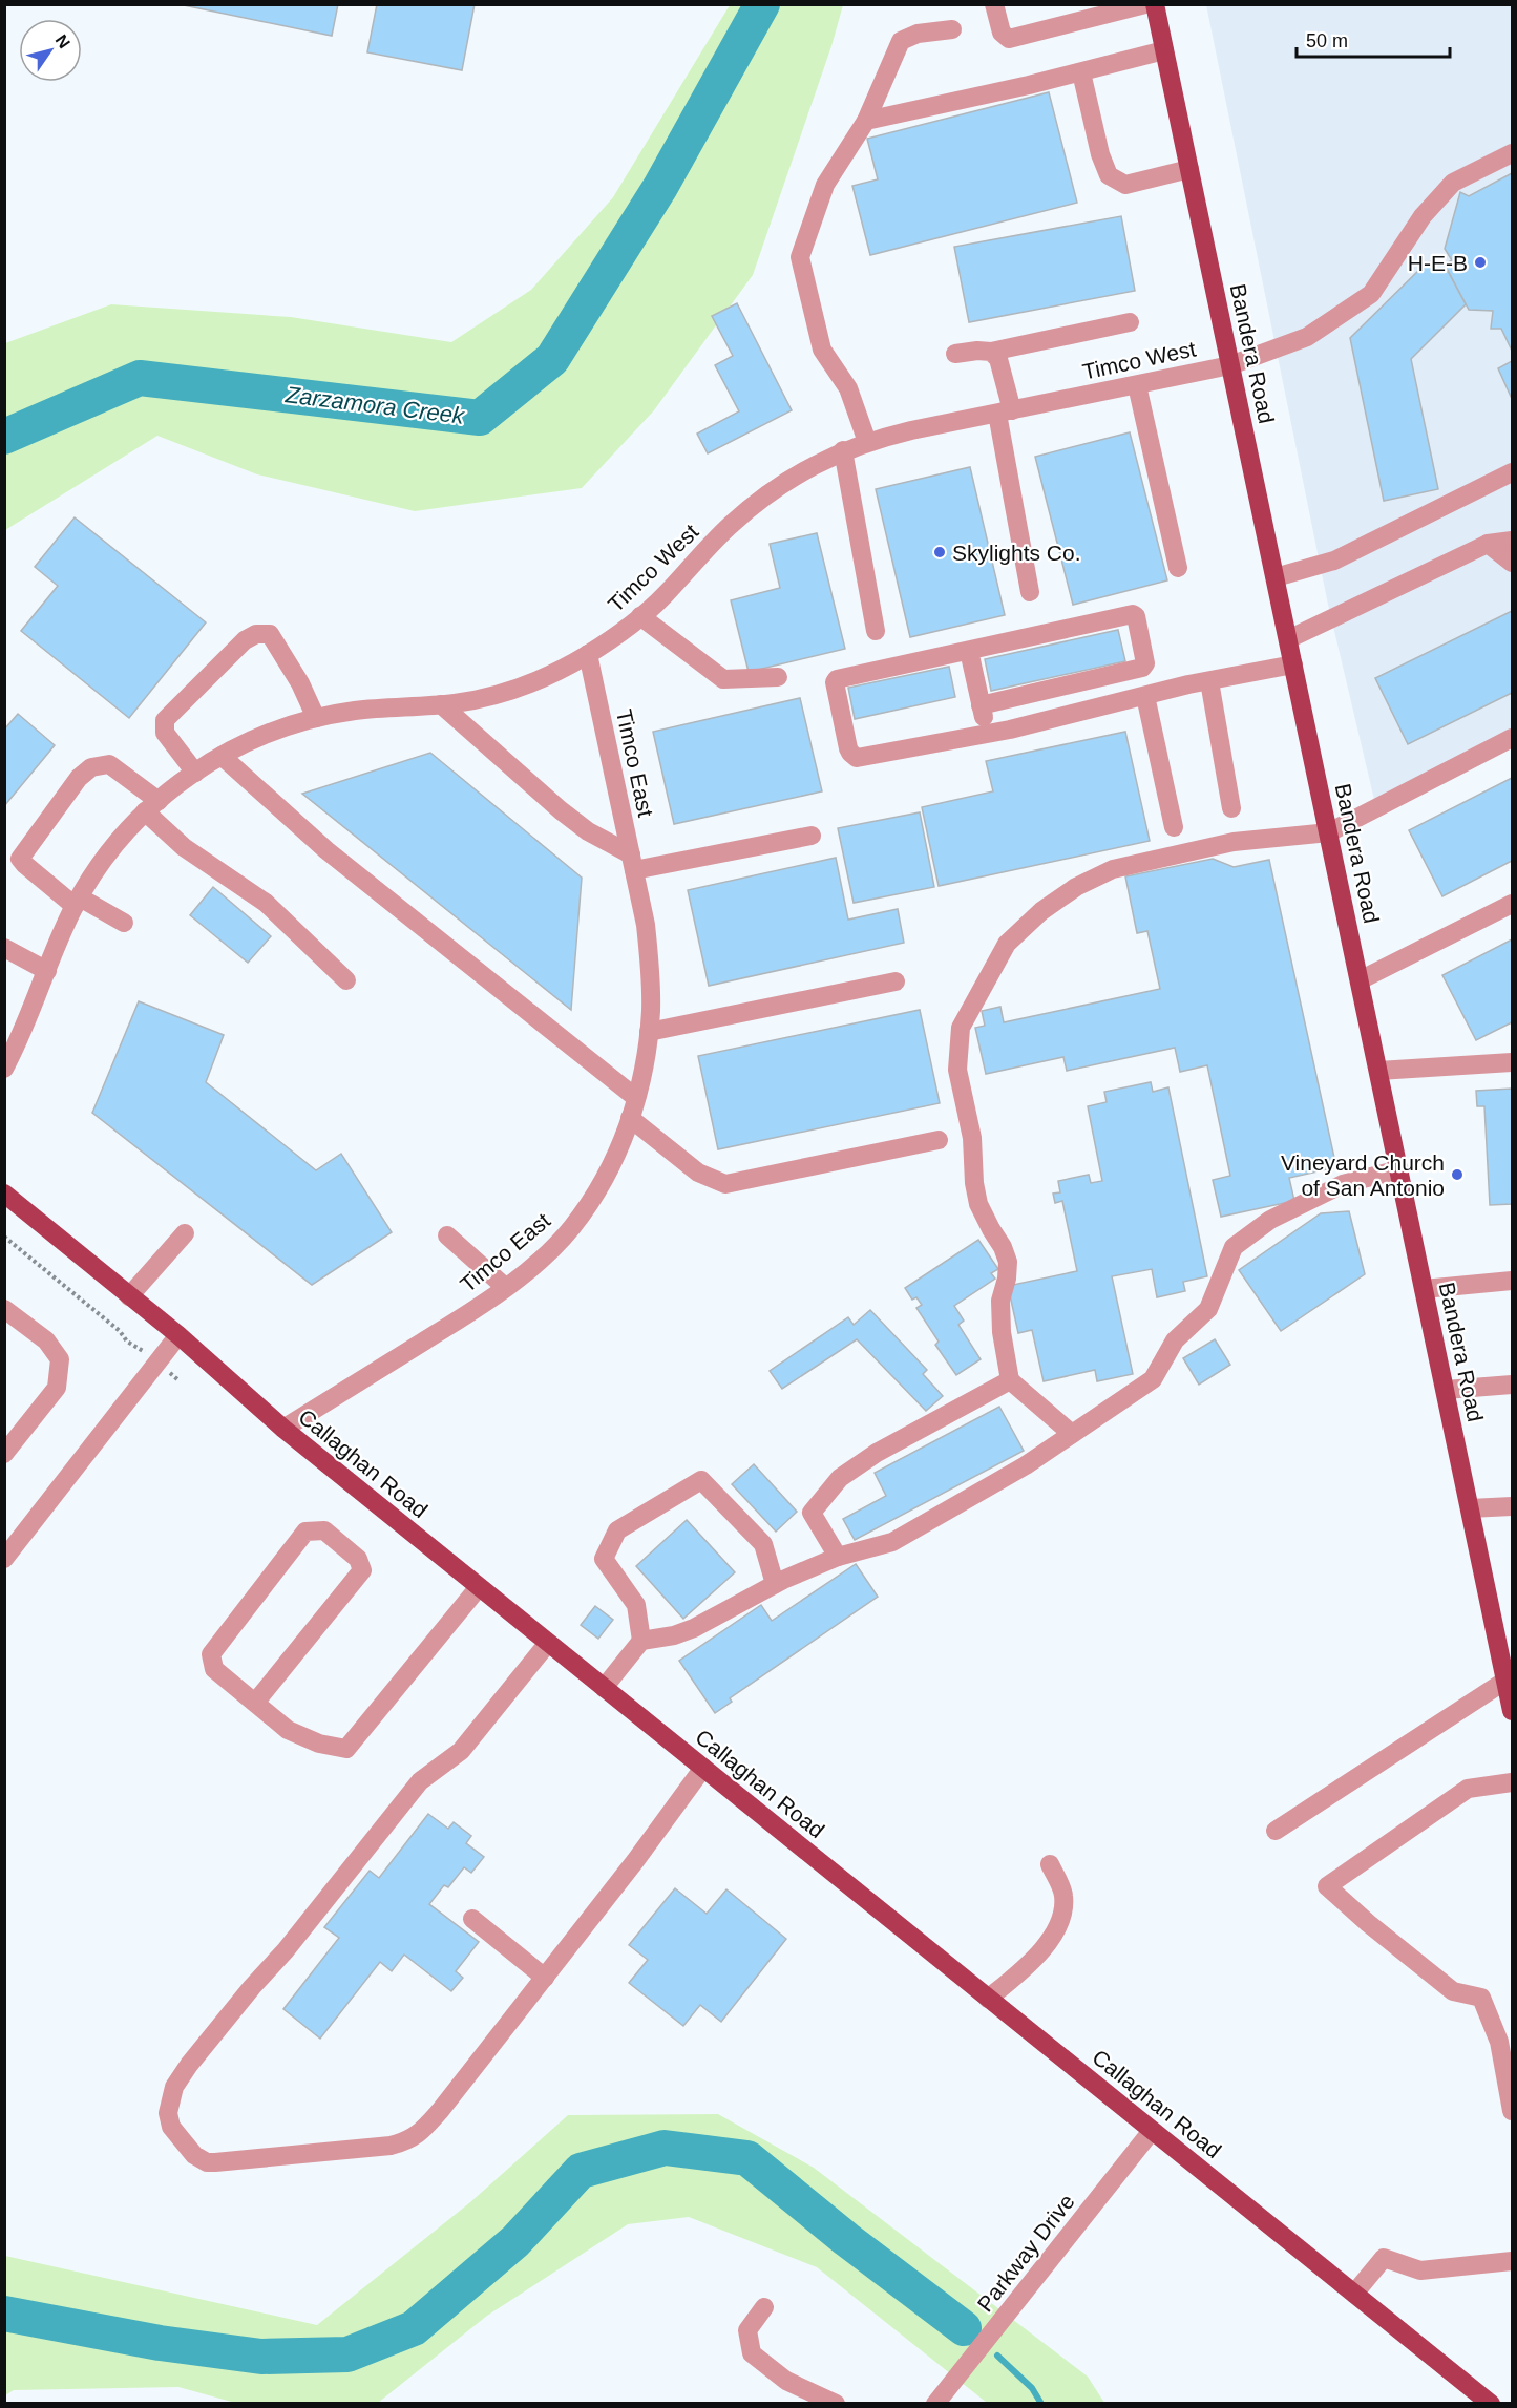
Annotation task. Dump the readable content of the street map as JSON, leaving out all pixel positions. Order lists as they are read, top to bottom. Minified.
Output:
{"streets":{"main road":["Bandera Road","Callaghan Road"],"street":["Timco West","Timco East","Parkway Drive"]},"crossings":[["Bandera Road","Timco West"],["Timco West","Timco East"],["Timco East","Callaghan Road"],["Callaghan Road","Parkway Drive"]],"water":["Zarzamora Creek"],"places":["H-E-B","Skylights Co.","Vineyard Church of San Antonio"],"scale_bar":"50 m","north":"top right"}
